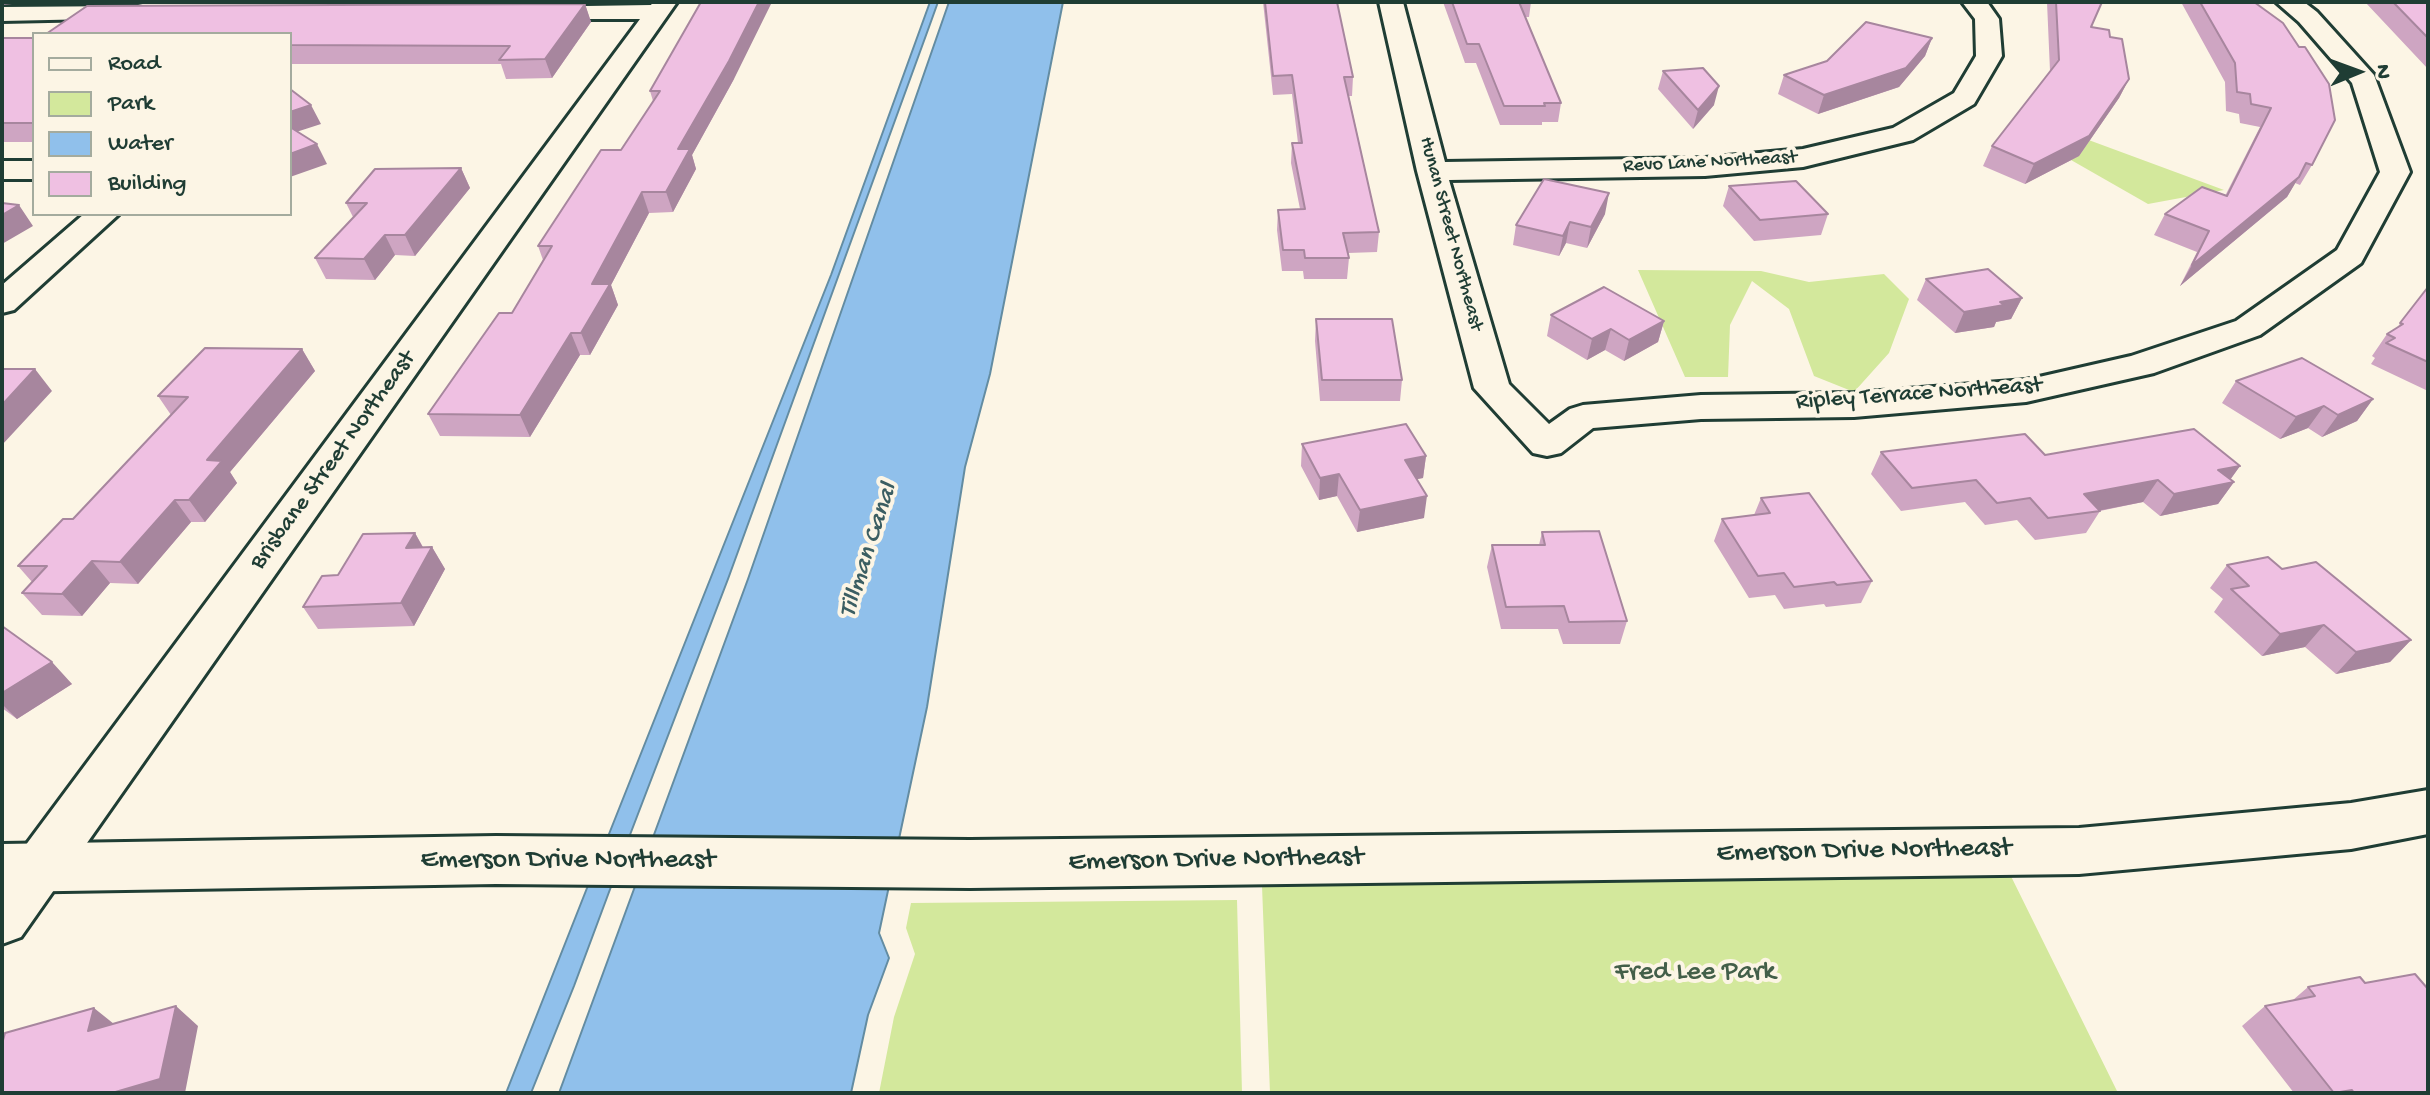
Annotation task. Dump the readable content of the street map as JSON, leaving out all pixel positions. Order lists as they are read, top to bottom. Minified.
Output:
{"streets":{"street":["Revo Lane Northeast","Hunan Street Northeast","Ripley Terrace Northeast","Brisbane Street Northeast","Emerson Drive Northeast"]},"crossings":[["Revo Lane Northeast","Hunan Street Northeast"],["Hunan Street Northeast","Ripley Terrace Northeast"],["Brisbane Street Northeast","Emerson Drive Northeast"]],"water":["Tillman Canal"],"parks":["Fred Lee Park"],"legend":["Road","Park","Water","Building"],"north":"right"}
